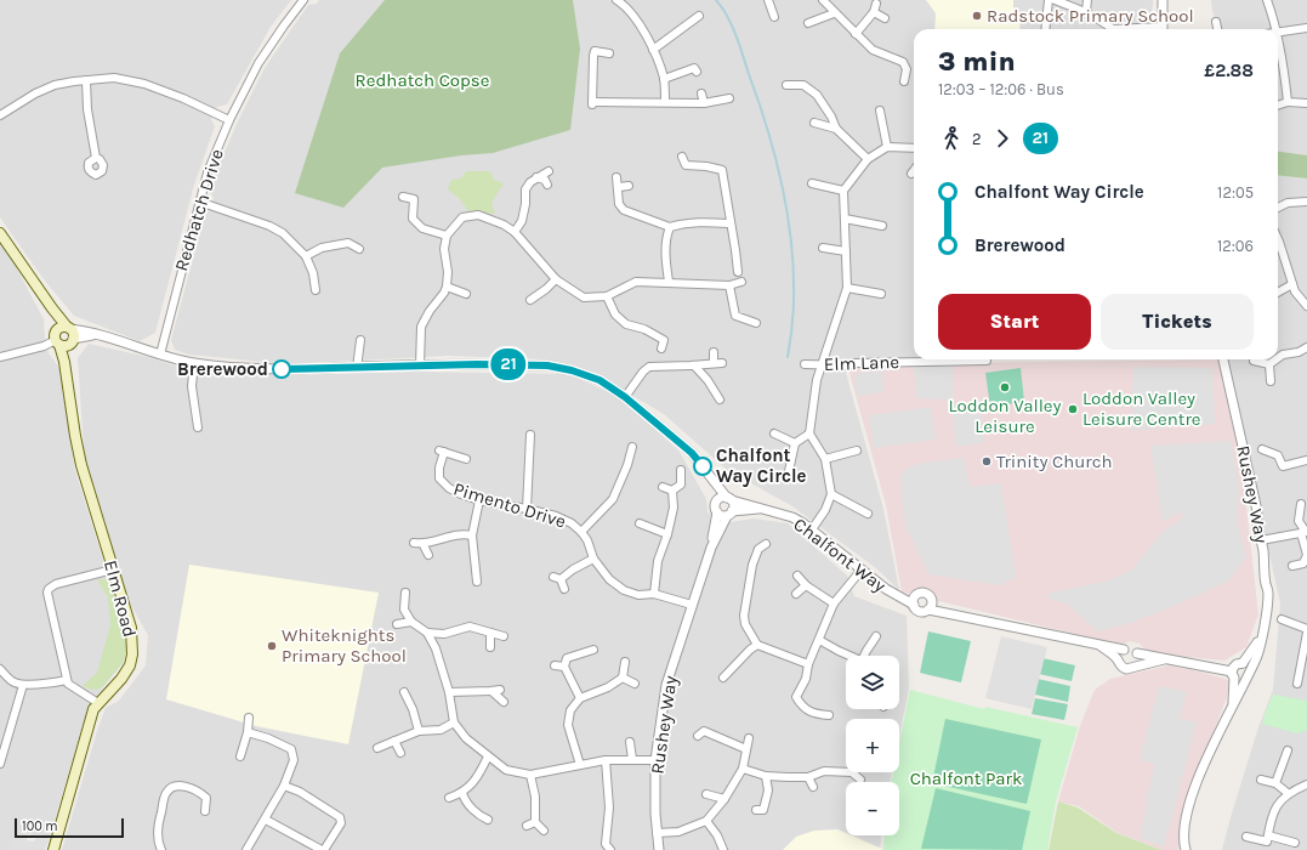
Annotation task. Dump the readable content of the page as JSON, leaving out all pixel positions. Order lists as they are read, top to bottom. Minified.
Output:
{"streets":{"main road":["Elm Road"],"street":["Redhatch Drive","Elm Lane","Rushey Way","Pimento Drive","Chalfont Way"]},"crossings":[["Rushey Way","Pimento Drive"],["Rushey Way","Chalfont Way"]],"parks":["Redhatch Copse","Chalfont Park"],"places":["Radstock Primary School","Brerewood","Loddon Valley Leisure","Loddon Valley Leisure Centre","Trinity Church","Chalfont Way Circle","Whiteknights Primary School"],"lines":["bus line 21"],"scale_bar":"100 m","page":{"on_map":"21","heading":["3 min","12:03 – 12:06 · Bus","£2.88"],"legs":["2","21"],"list":[{"name":"Chalfont Way Circle","value":"12:05"},{"name":"Brerewood","value":"12:06"}],"buttons":["Start","Tickets"],"map_buttons":["+","−"],"scale":"100 m"}}
